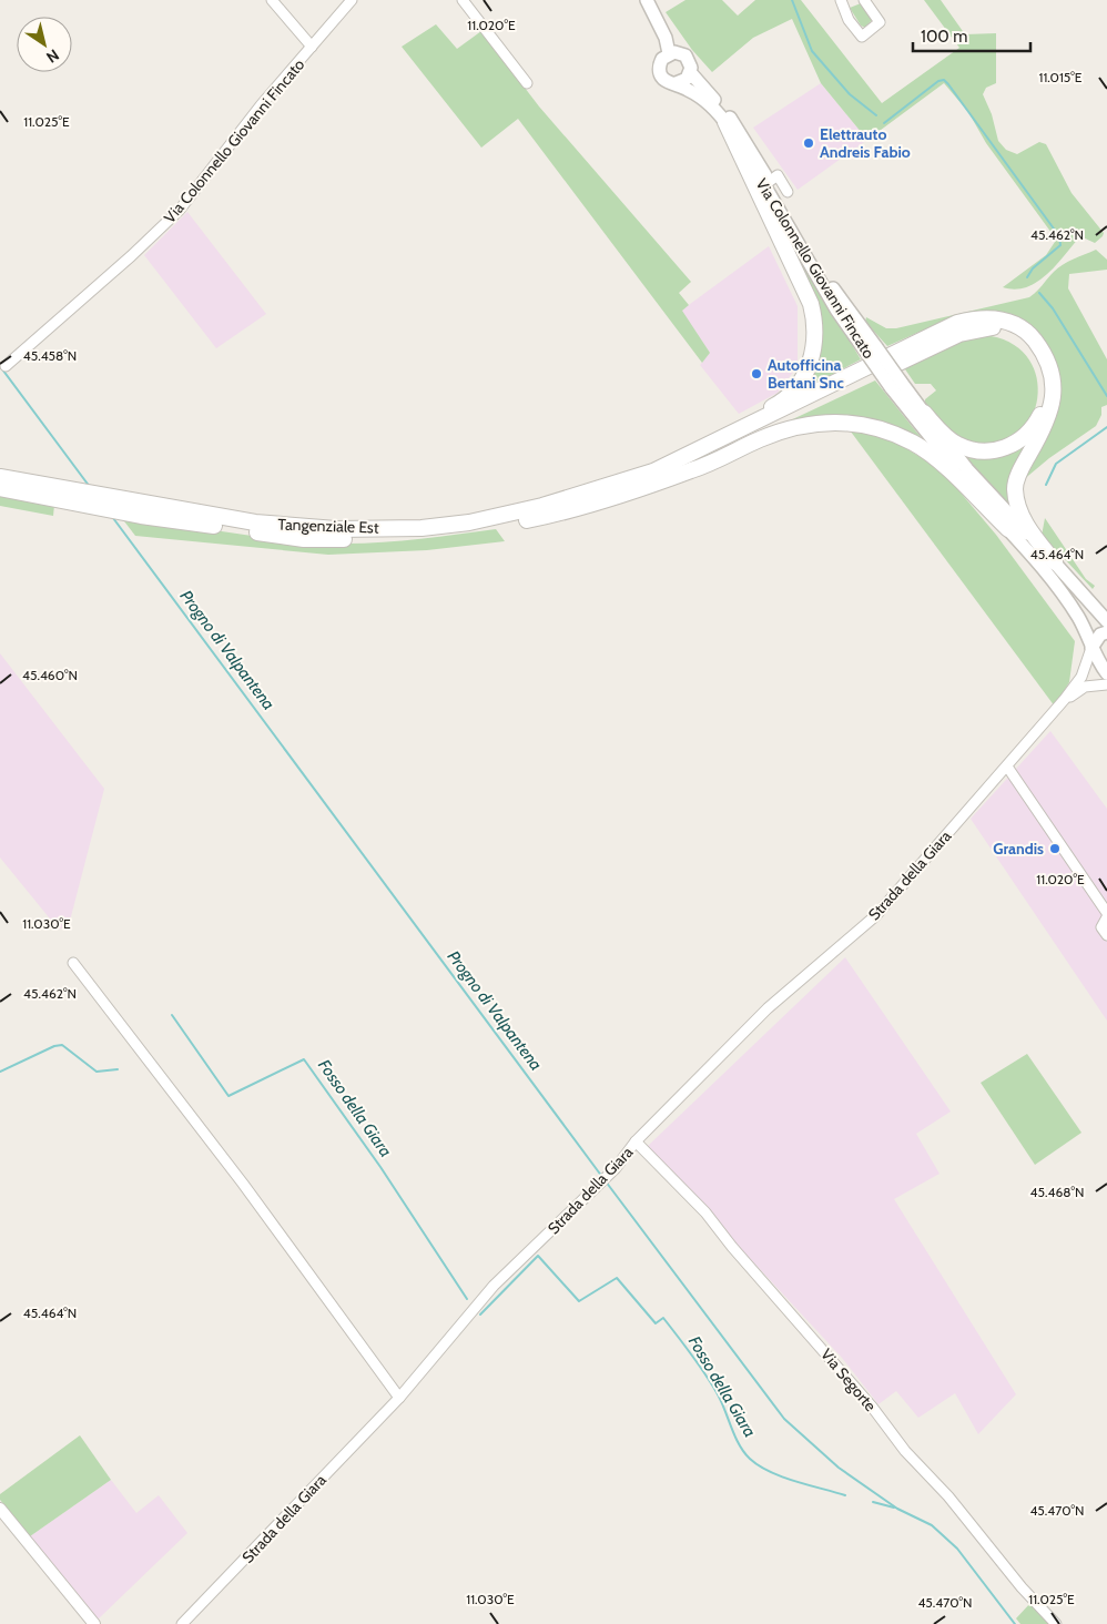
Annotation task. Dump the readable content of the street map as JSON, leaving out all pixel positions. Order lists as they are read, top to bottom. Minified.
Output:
{"streets":{"highway":["Tangenziale Est"],"main road":["Via Colonnello Giovanni Fincato"],"street":["Strada della Giara","Via Segorte"]},"crossings":[["Via Colonnello Giovanni Fincato","Strada della Giara"],["Strada della Giara","Via Segorte"]],"water":["Progno di Valpantena","Fosso della Giara"],"places":["Elettrauto Andreis Fabio","Autofficina Bertani Snc","Grandis"],"scale_bar":"100 m","north":"bottom right","coordinates":["11.020°E","11.015°E","11.025°E","45.462°N","45.458°N","45.464°N","45.460°N","11.030°E","45.468°N","45.470°N"]}
